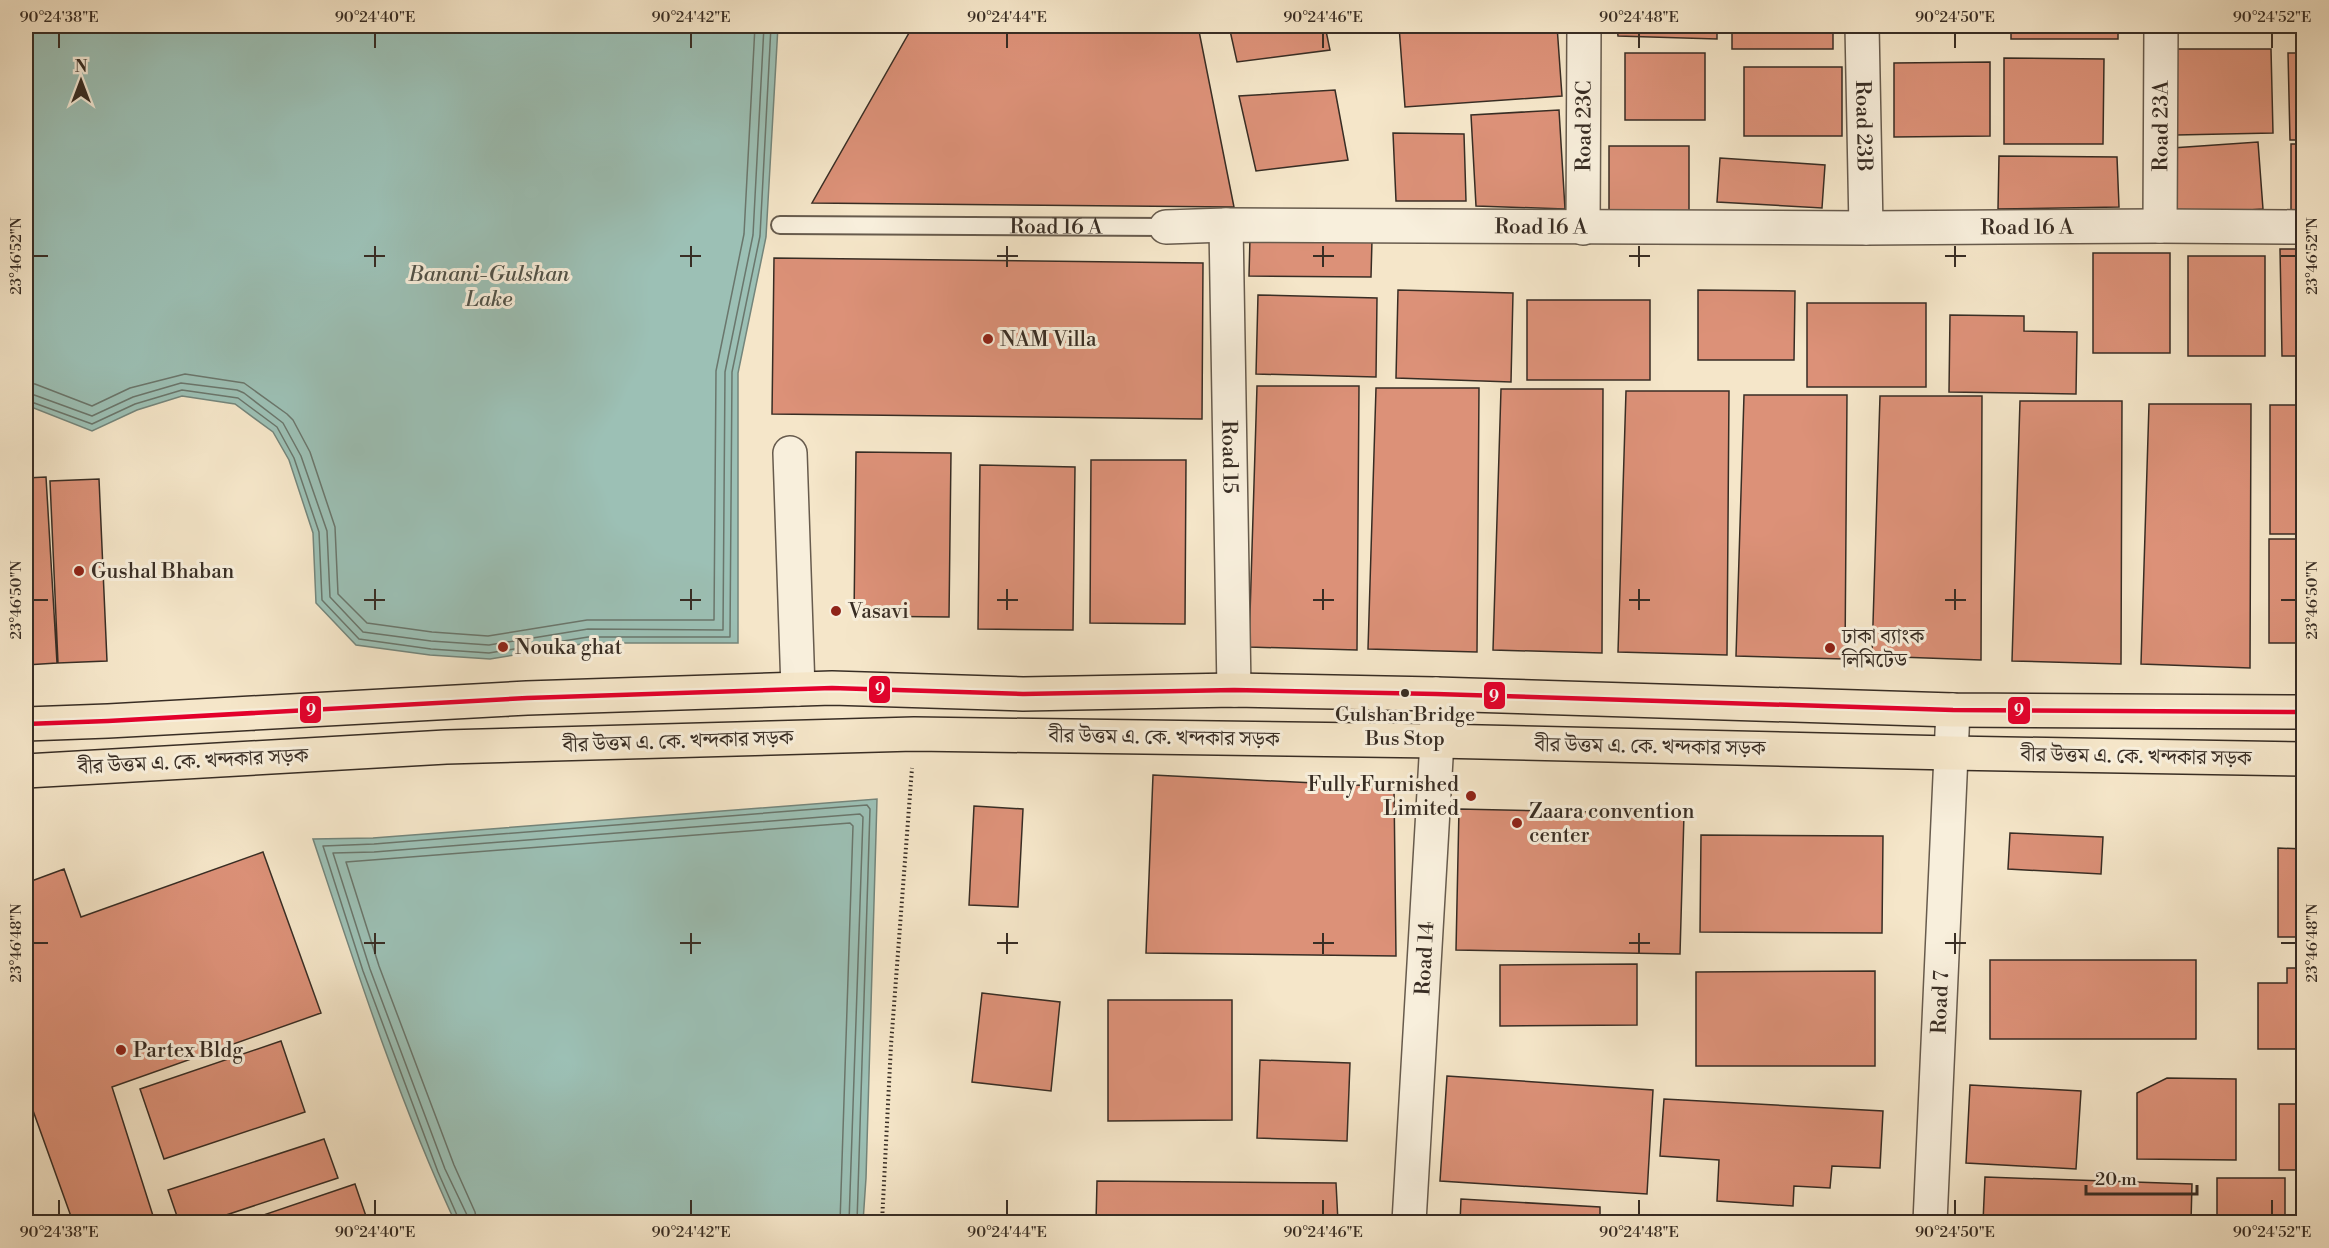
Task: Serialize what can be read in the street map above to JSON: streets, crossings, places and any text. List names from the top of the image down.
{
  "streets": {
    "main road": ["বীর উত্তম এ. কে. খন্দকার সড়ক"],
    "street": [
      "Road 23A",
      "Road 23C",
      "Road 23B",
      "Road 16 A",
      "Road 15",
      "Road 14",
      "Road 7"
    ]
  },
  "crossings": [
    ["Road 23A", "Road 16 A"],
    ["Road 23C", "Road 16 A"],
    ["Road 23B", "Road 16 A"],
    ["Road 16 A", "Road 15"],
    ["Road 15", "বীর উত্তম এ. কে. খন্দকার সড়ক"],
    ["বীর উত্তম এ. কে. খন্দকার সড়ক", "Road 14"],
    ["বীর উত্তম এ. কে. খন্দকার সড়ক", "Road 7"]
  ],
  "water": ["Banani-Gulshan Lake"],
  "places": [
    "NAM Villa",
    "Gushal Bhaban",
    "Vasavi",
    "Nouka ghat",
    "ঢাকা ব্যাংক লিমিটেড",
    "Gulshan Bridge Bus Stop",
    "Fully Furnished Limited",
    "Zaara convention center",
    "Partex Bldg"
  ],
  "lines": ["transit line 9"],
  "scale_bar": "20 m",
  "north": "top",
  "coordinates": [
    "90°24'38\"E",
    "90°24'40\"E",
    "90°24'42\"E",
    "90°24'44\"E",
    "90°24'46\"E",
    "90°24'48\"E",
    "90°24'50\"E",
    "90°24'52\"E",
    "23°46'52\"N",
    "23°46'50\"N",
    "23°46'48\"N"
  ]
}
